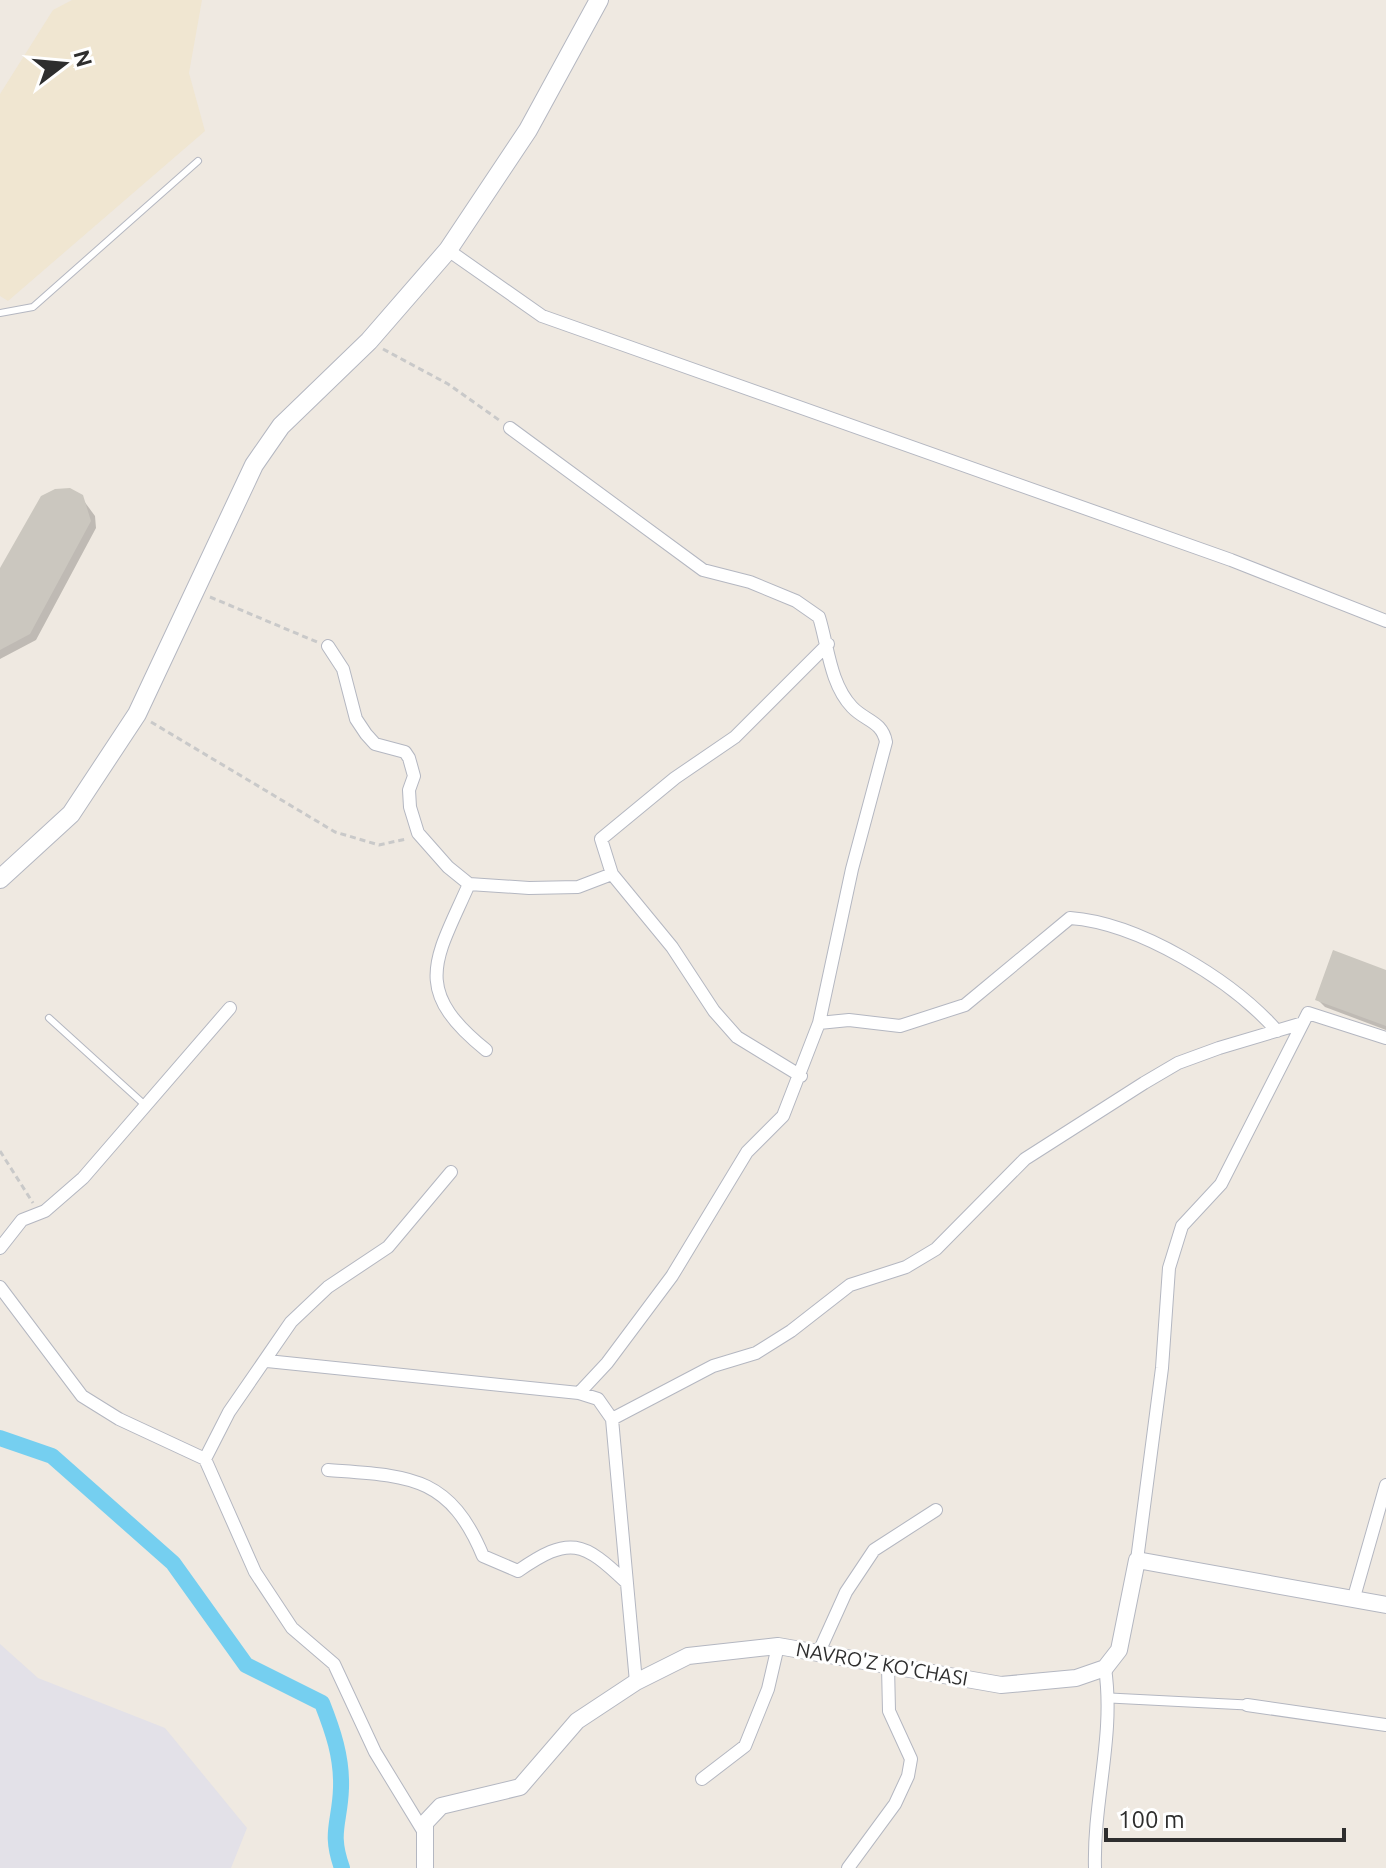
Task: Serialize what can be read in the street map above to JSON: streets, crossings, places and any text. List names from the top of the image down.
{
  "streets": {
    "street": ["NAVRO'Z KO'CHASI"]
  },
  "scale_bar": "100 m",
  "north": "right"
}
